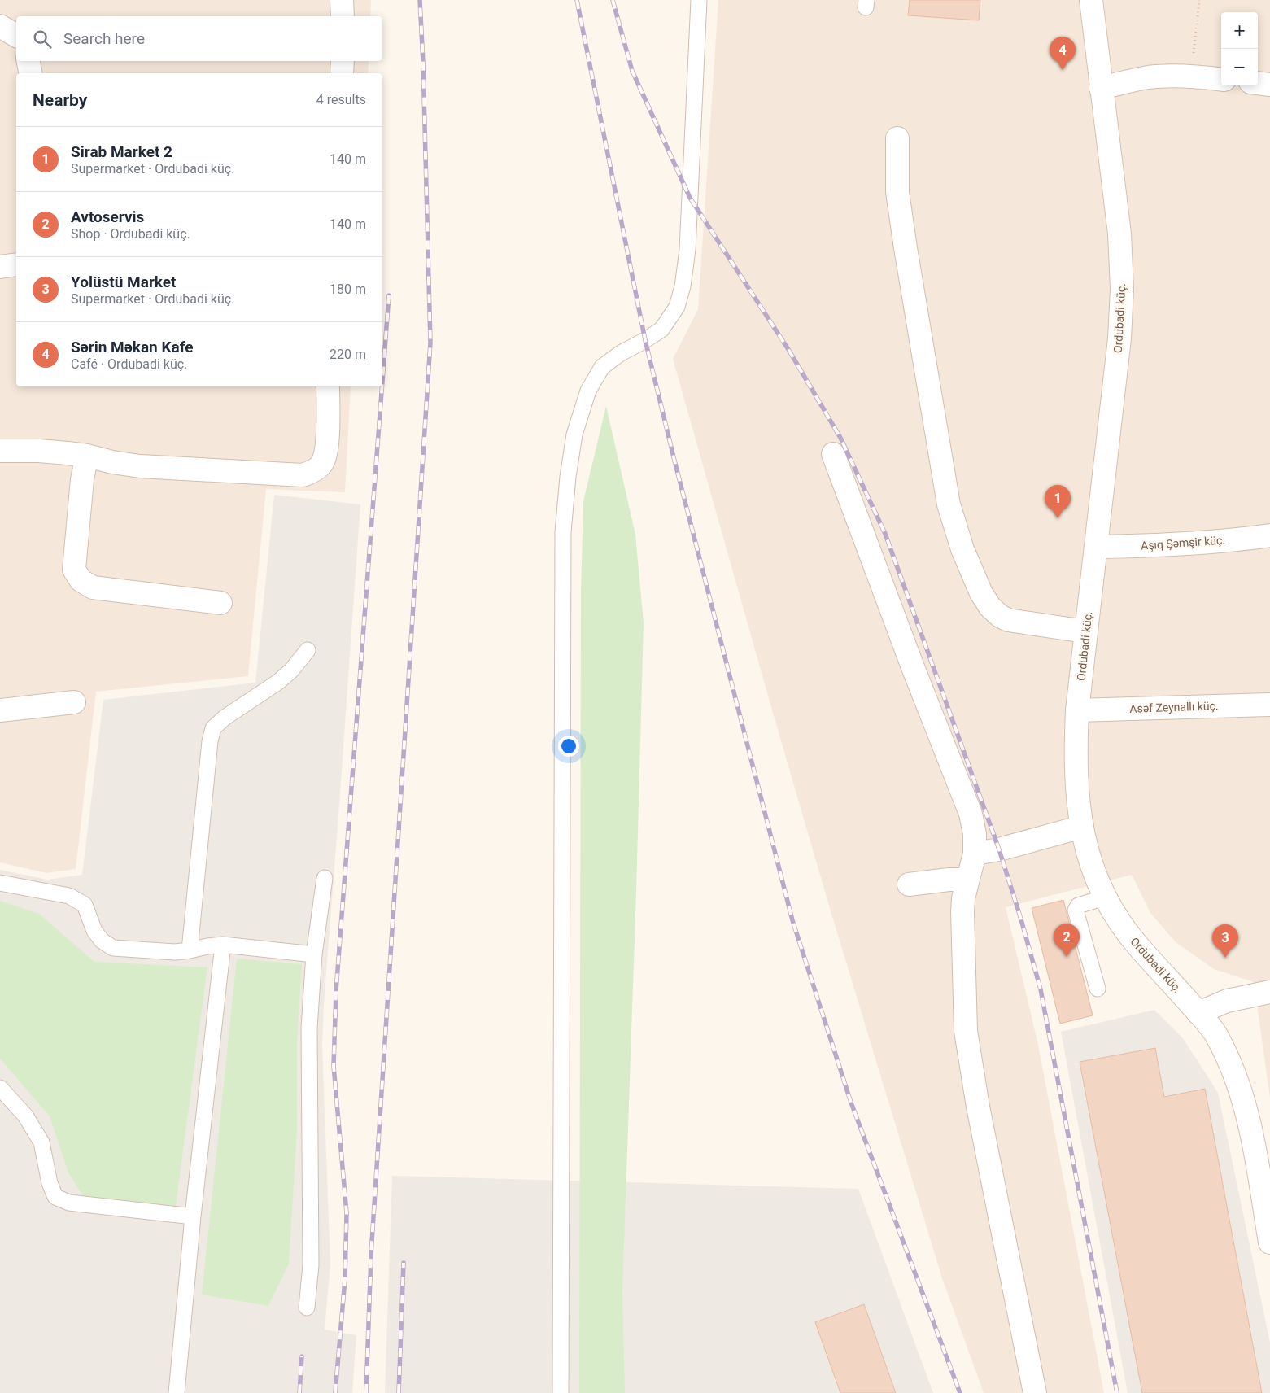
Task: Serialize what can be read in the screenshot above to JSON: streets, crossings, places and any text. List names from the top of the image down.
{
  "streets": {
    "street": ["Ordubadi küç.", "Aşıq Şəmşir küç.", "Asəf Zeynallı küç."]
  },
  "crossings": [
    ["Ordubadi küç.", "Aşıq Şəmşir küç."],
    ["Ordubadi küç.", "Asəf Zeynallı küç."]
  ],
  "page": {
    "map_buttons": ["+", "−"],
    "search": "Search here",
    "pins": [
      "4",
      "1",
      "2",
      "3"
    ],
    "heading": ["Nearby", "4 results"],
    "list": [
      {
        "mark": "1",
        "name": "Sirab Market 2",
        "note": "Supermarket · Ordubadi küç.",
        "value": "140 m"
      },
      {
        "mark": "2",
        "name": "Avtoservis",
        "note": "Shop · Ordubadi küç.",
        "value": "140 m"
      },
      {
        "mark": "3",
        "name": "Yolüstü Market",
        "note": "Supermarket · Ordubadi küç.",
        "value": "180 m"
      },
      {
        "mark": "4",
        "name": "Sərin Məkan Kafe",
        "note": "Café · Ordubadi küç.",
        "value": "220 m"
      }
    ]
  }
}
